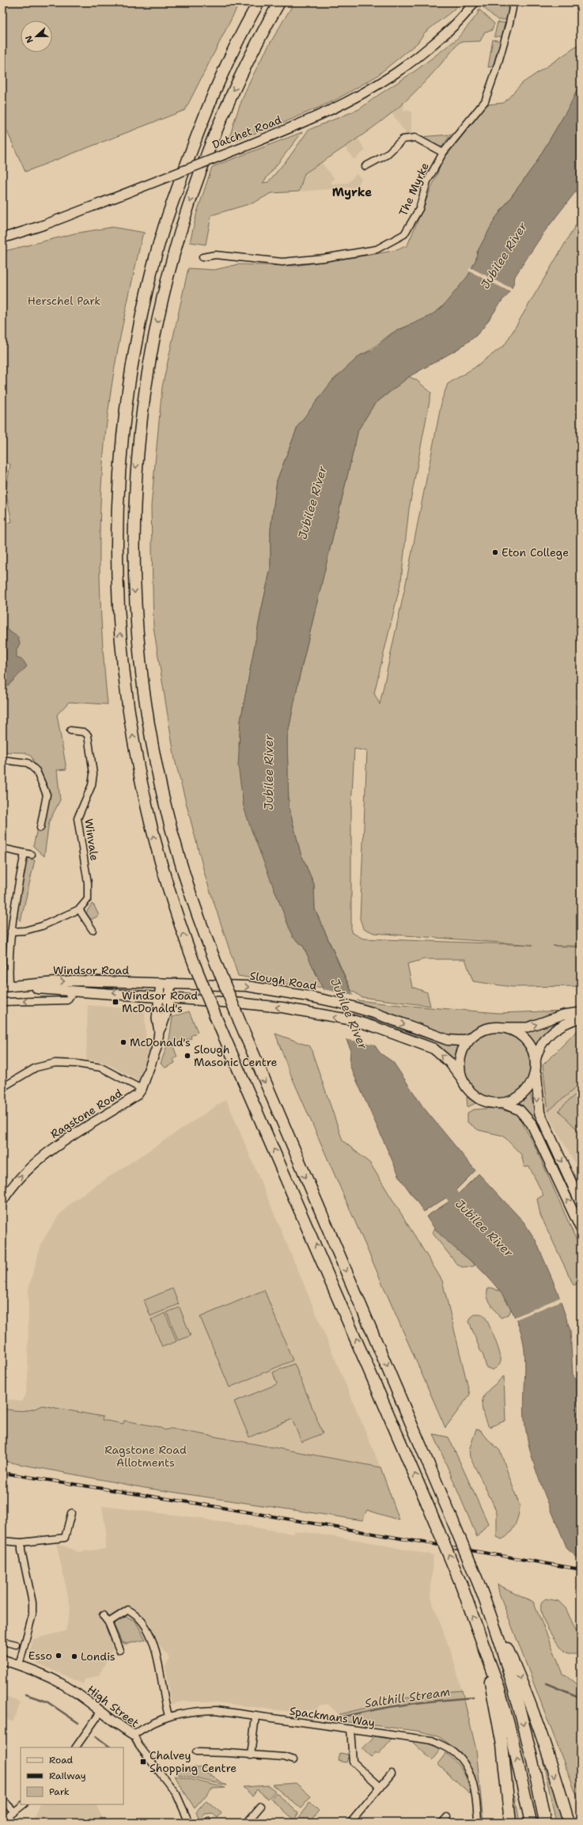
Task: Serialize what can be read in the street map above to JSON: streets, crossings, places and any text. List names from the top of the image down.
{
  "streets": {
    "main road": [
      "Datchet Road",
      "Windsor Road",
      "Slough Road",
      "Ragstone Road",
      "High Street"
    ],
    "street": ["The Myrke", "Winvale", "Spackmans Way"]
  },
  "crossings": [
    ["Windsor Road", "Slough Road"],
    ["Windsor Road", "Ragstone Road"],
    ["Slough Road", "Ragstone Road"],
    ["High Street", "Spackmans Way"]
  ],
  "one_way": ["Ragstone Road"],
  "districts": ["Myrke"],
  "water": ["Jubilee River", "Salthill Stream"],
  "parks": ["Herschel Park", "Ragstone Road Allotments"],
  "places": {
    "other": [
      "Eton College",
      "McDonald's",
      "Slough Masonic Centre",
      "Esso",
      "Londis"
    ],
    "transit": ["Windsor Road McDonald's", "Chalvey Shopping Centre"]
  },
  "legend": ["Road", "Railway", "Park"],
  "north": "left"
}
